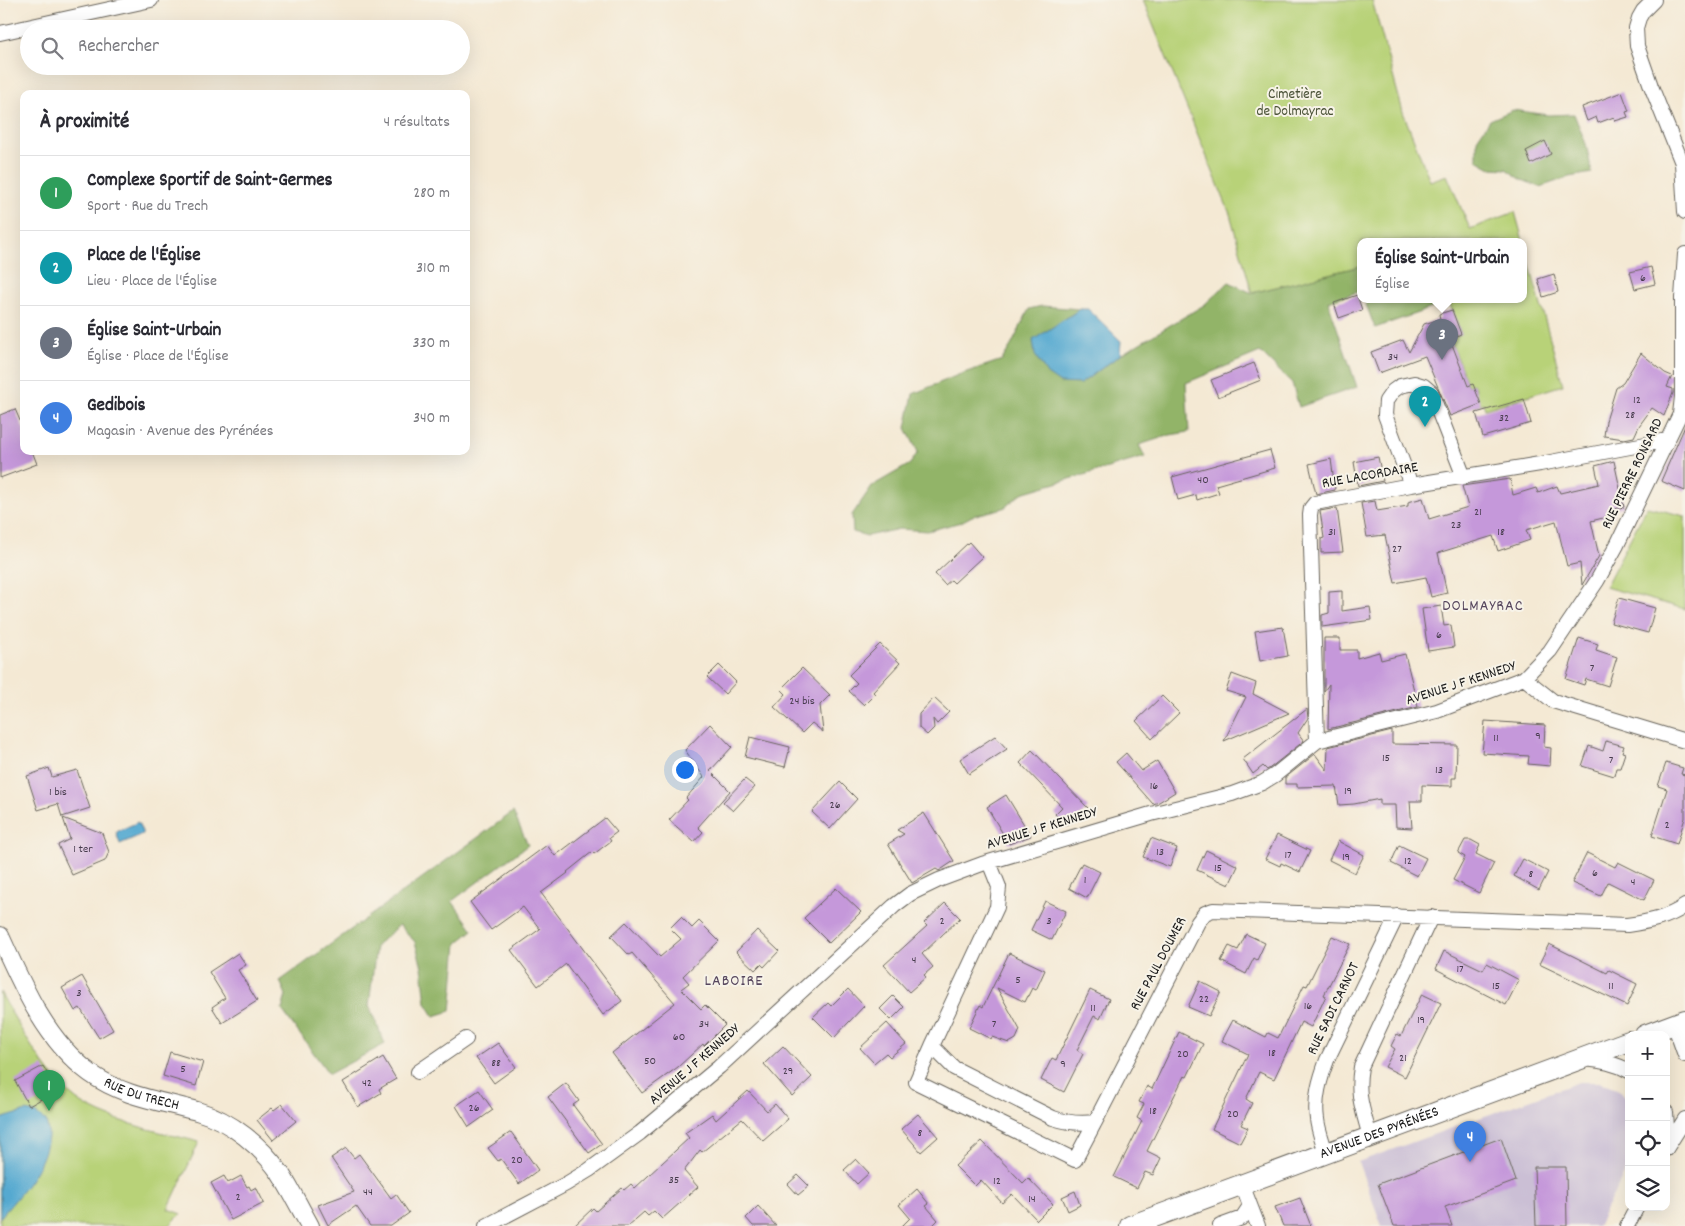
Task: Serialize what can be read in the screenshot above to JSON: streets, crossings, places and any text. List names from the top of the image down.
{
  "streets": {
    "main road": ["AVENUE DES PYRÉNÉES"],
    "street": [
      "RUE PIERRE RONSARD",
      "RUE LACORDAIRE",
      "AVENUE J F KENNEDY",
      "RUE PAUL DOUMER",
      "RUE SADI CARNOT",
      "RUE DU TRECH"
    ]
  },
  "crossings": [
    ["RUE PIERRE RONSARD", "RUE LACORDAIRE"],
    ["RUE PIERRE RONSARD", "AVENUE J F KENNEDY"],
    ["RUE LACORDAIRE", "AVENUE J F KENNEDY"],
    ["AVENUE J F KENNEDY", "RUE PAUL DOUMER"],
    ["RUE PAUL DOUMER", "RUE SADI CARNOT"],
    ["RUE SADI CARNOT", "AVENUE DES PYRÉNÉES"]
  ],
  "districts": ["DOLMAYRAC", "LABOIRE"],
  "parks": ["Cimetière de Dolmayrac"],
  "house_numbers": [
    "6",
    "34",
    "12",
    "28",
    "32",
    "40",
    "21",
    "23",
    "31",
    "18",
    "27",
    "6",
    "7",
    "24 bis",
    "9",
    "11",
    "15",
    "7",
    "13",
    "16",
    "19",
    "1 bis",
    "26",
    "2",
    "1 ter",
    "13",
    "17",
    "19",
    "12",
    "15",
    "6",
    "8",
    "1",
    "4",
    "2",
    "3",
    "4",
    "17",
    "5",
    "15",
    "11",
    "3",
    "22",
    "16",
    "11",
    "19",
    "34",
    "7",
    "60",
    "18",
    "20",
    "21",
    "50",
    "88",
    "9",
    "5",
    "29",
    "42",
    "26",
    "18",
    "20",
    "8",
    "20",
    "35",
    "12",
    "44",
    "2",
    "14"
  ],
  "page": {
    "search": "Rechercher",
    "heading": ["À proximité", "4 résultats"],
    "list": [
      {
        "mark": "1",
        "name": "Complexe Sportif de Saint-Germes",
        "note": "Sport · Rue du Trech",
        "value": "280 m"
      },
      {
        "mark": "2",
        "name": "Place de l'Église",
        "note": "Lieu · Place de l'Église",
        "value": "310 m"
      },
      {
        "mark": "3",
        "name": "Église Saint-Urbain",
        "note": "Église · Place de l'Église",
        "value": "330 m"
      },
      {
        "mark": "4",
        "name": "Gedibois",
        "note": "Magasin · Avenue des Pyrénées",
        "value": "340 m"
      }
    ],
    "popup": ["Église Saint-Urbain", "Église"],
    "pins": [
      "3",
      "2",
      "1",
      "4"
    ],
    "map_buttons": ["+", "−"]
  }
}
